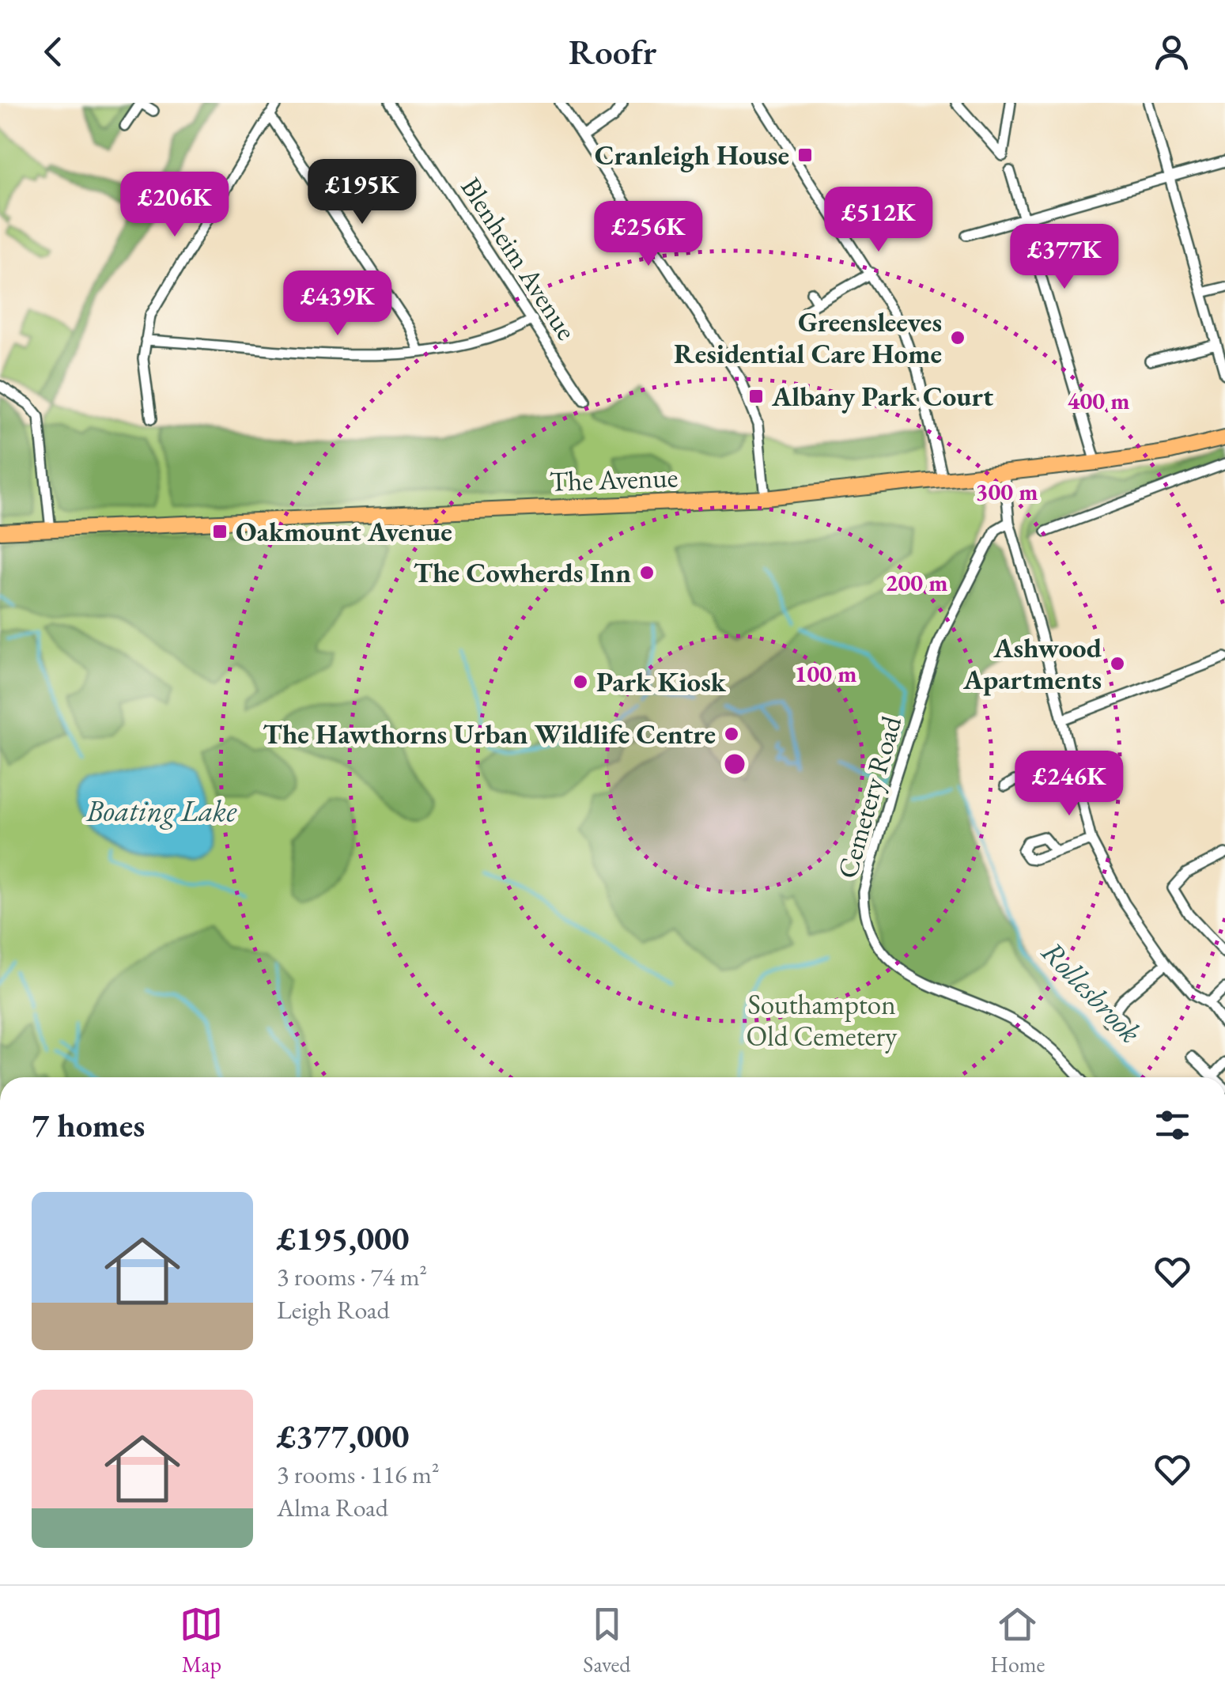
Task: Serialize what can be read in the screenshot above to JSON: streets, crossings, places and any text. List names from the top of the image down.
{
  "streets": {
    "main road": ["The Avenue"],
    "street": ["Blenheim Avenue", "Cemetery Road"]
  },
  "water": ["Boating Lake", "Rollesbrook"],
  "parks": ["Southampton Old Cemetery"],
  "places": {
    "transit": ["Cranleigh House", "Albany Park Court", "Oakmount Avenue"],
    "other": [
      "Greensleeves Residential Care Home",
      "The Cowherds Inn",
      "Ashwood Apartments",
      "Park Kiosk",
      "The Hawthorns Urban Wildlife Centre"
    ]
  },
  "page": {
    "header": "Roofr",
    "price": [
      "£195K",
      "£206K",
      "£512K",
      "£256K",
      "£377K",
      "£439K",
      "£246K"
    ],
    "heading": "7 homes",
    "list": [
      {
        "name": "£195,000",
        "note": "3 rooms · 74 m² · Leigh Road"
      },
      {
        "name": "£377,000",
        "note": "3 rooms · 116 m² · Alma Road"
      }
    ],
    "tabs": ["Map", "Saved", "Home"]
  },
  "rings": [
    "400 m",
    "300 m",
    "200 m",
    "100 m"
  ]
}
